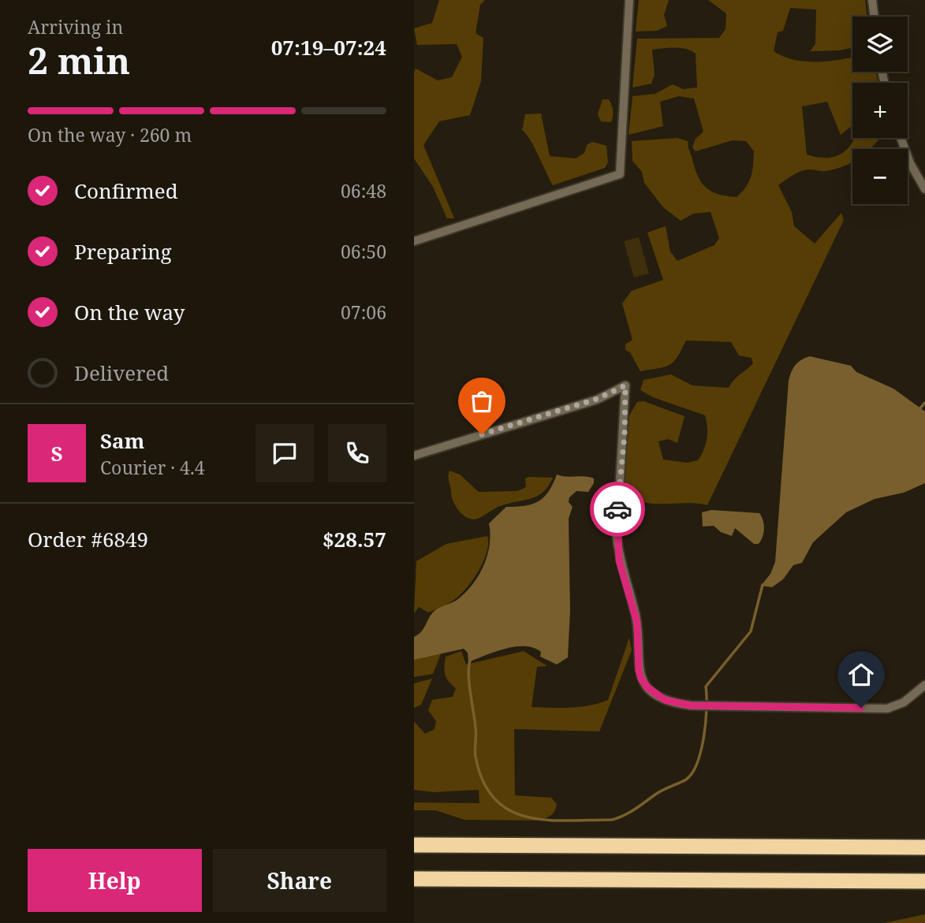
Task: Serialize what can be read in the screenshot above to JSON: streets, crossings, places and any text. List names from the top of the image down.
{
  "page": {
    "heading": ["2 min", "Arriving in", "07:19–07:24"],
    "panel": [
      "Sam",
      "Courier · 4.4",
      "Order #6849",
      "$28.57"
    ],
    "map_buttons": ["+", "−"],
    "bar": "On the way · 260 m",
    "list": [
      ["Confirmed", "06:48"],
      ["Preparing", "06:50"],
      ["On the way", "07:06"],
      "Delivered"
    ],
    "round": "S",
    "buttons": ["Help", "Share"]
  }
}
